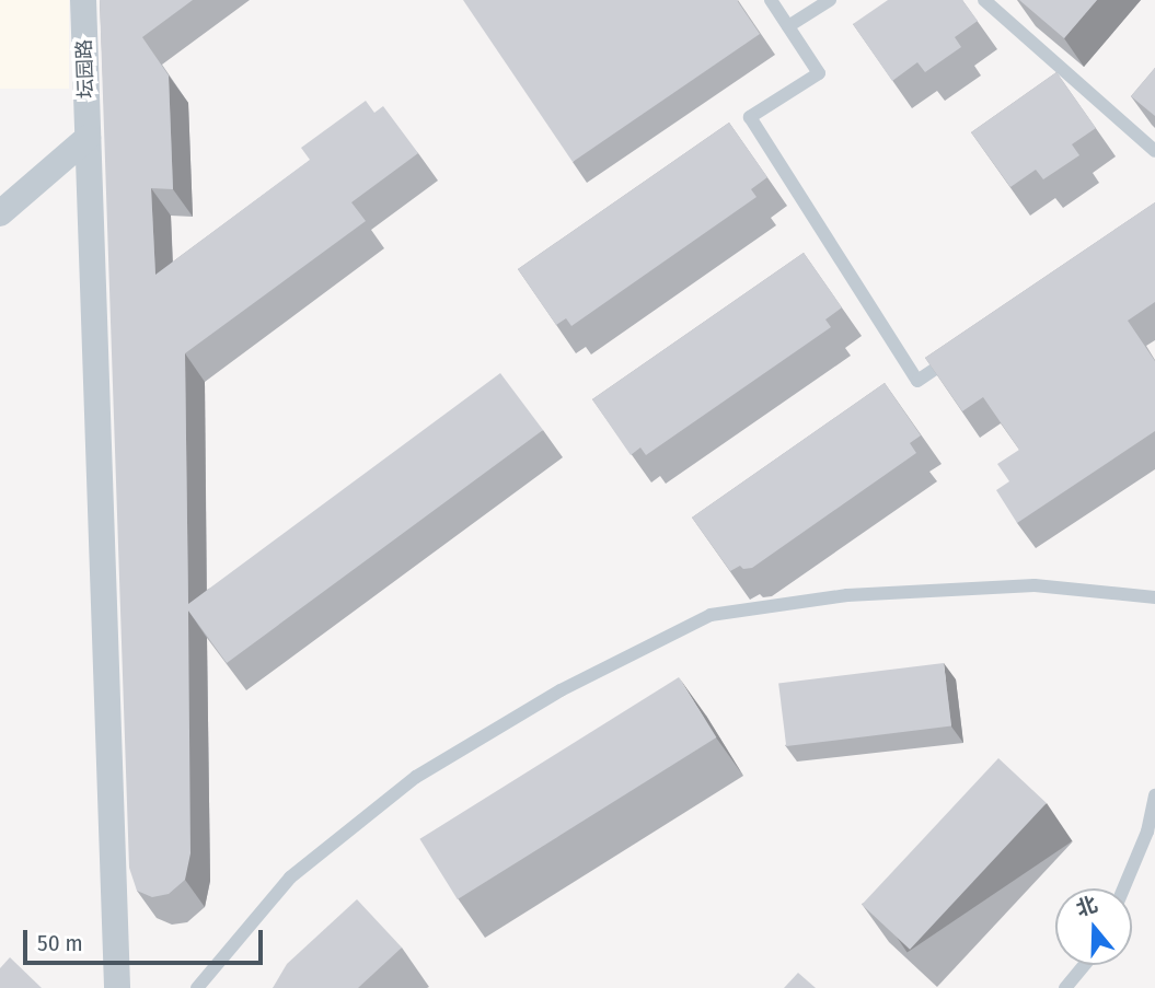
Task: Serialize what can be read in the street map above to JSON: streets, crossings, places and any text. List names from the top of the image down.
{
  "streets": {
    "street": ["坛园路"]
  },
  "scale_bar": "50 m",
  "north": "top"
}
